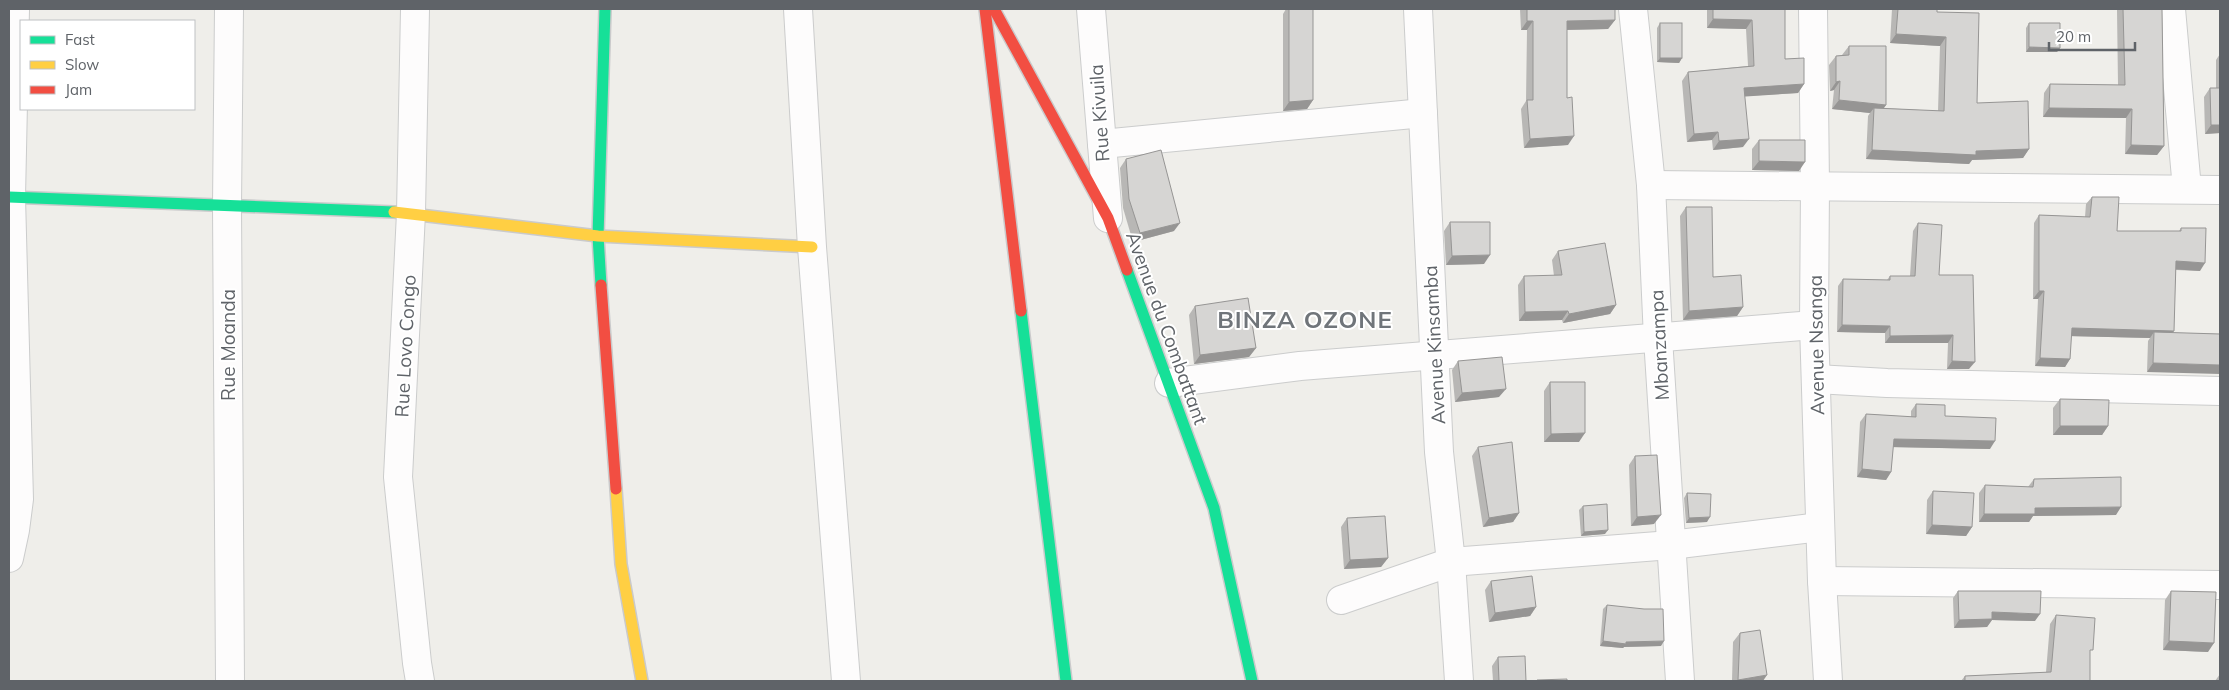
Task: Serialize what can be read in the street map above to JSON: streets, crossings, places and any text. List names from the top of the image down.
{
  "streets": {
    "street": [
      "Rue Kivuila",
      "Avenue du Combattant",
      "Rue Moanda",
      "Avenue Kinsamba",
      "Mbanzampa",
      "Avenue Nsanga",
      "Rue Lovo Congo"
    ]
  },
  "crossings": [
    ["Rue Kivuila", "Avenue du Combattant"]
  ],
  "districts": ["BINZA OZONE"],
  "legend": ["Fast", "Slow", "Jam"],
  "scale_bar": "20 m"
}
